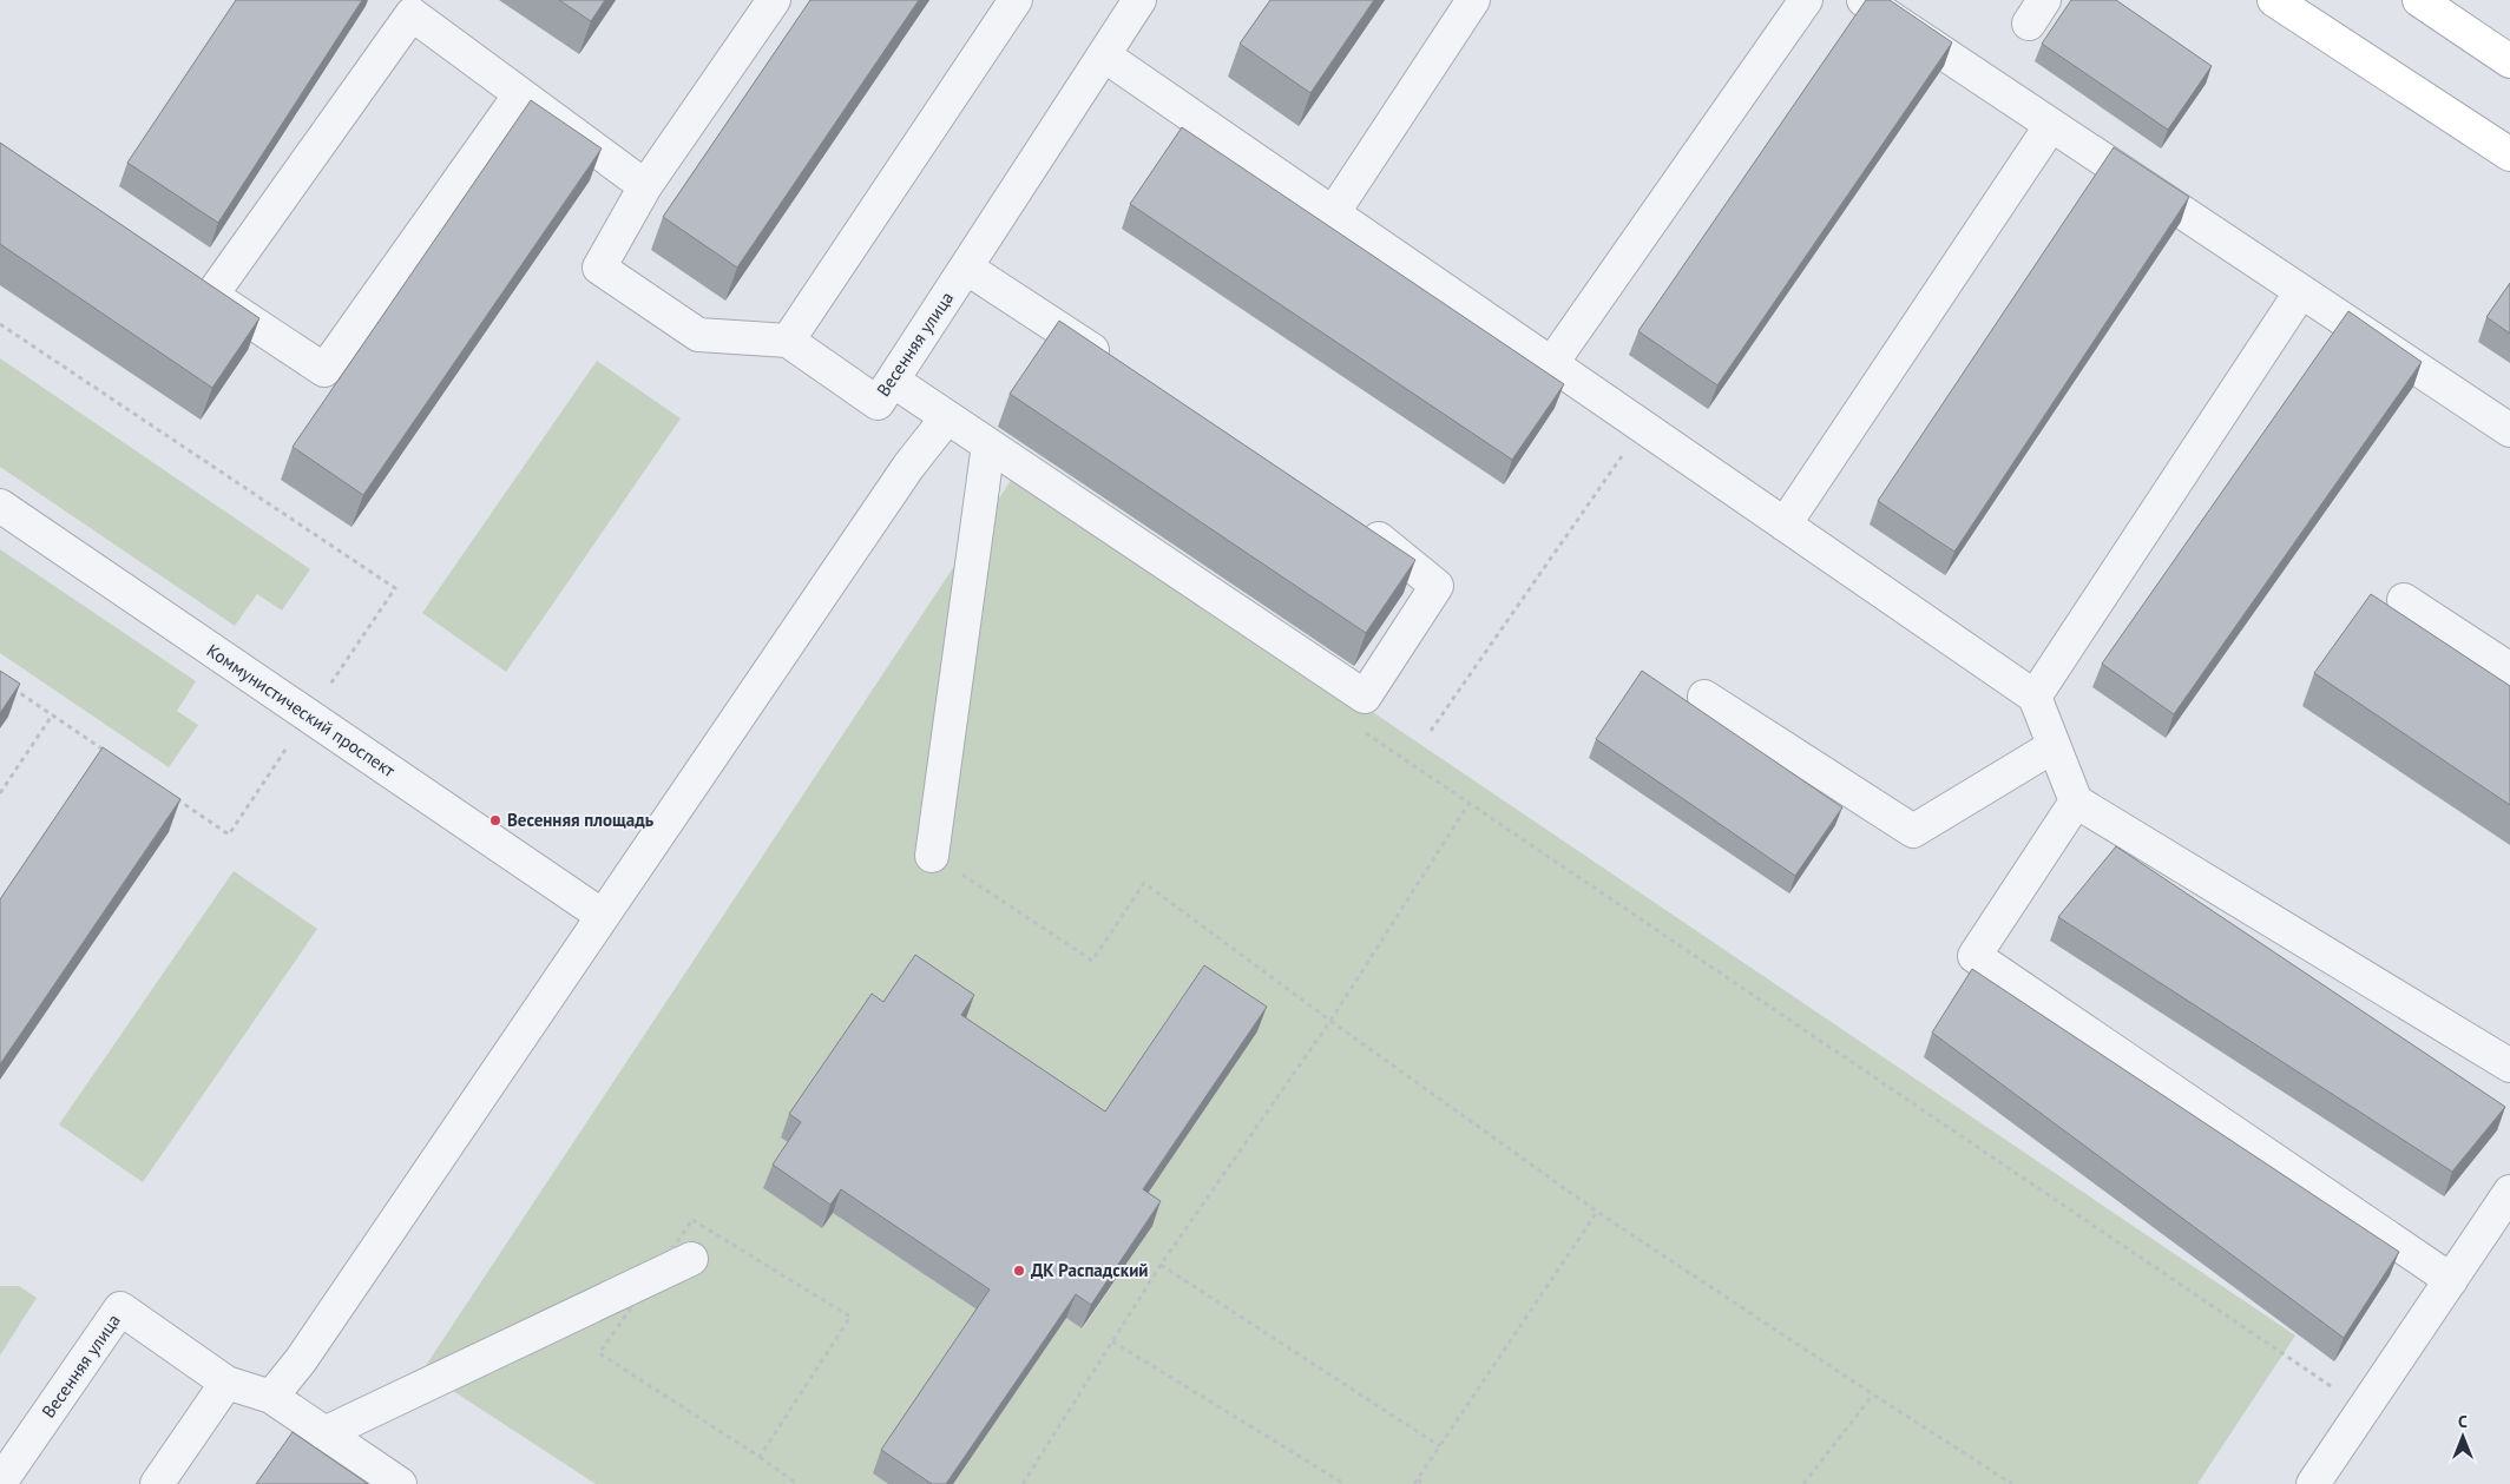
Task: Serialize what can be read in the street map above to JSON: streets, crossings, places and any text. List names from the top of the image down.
{
  "streets": {
    "street": ["Весенняя улица", "Коммунистический проспект"]
  },
  "places": ["Весенняя площадь", "ДК Распадский"],
  "north": "top"
}
